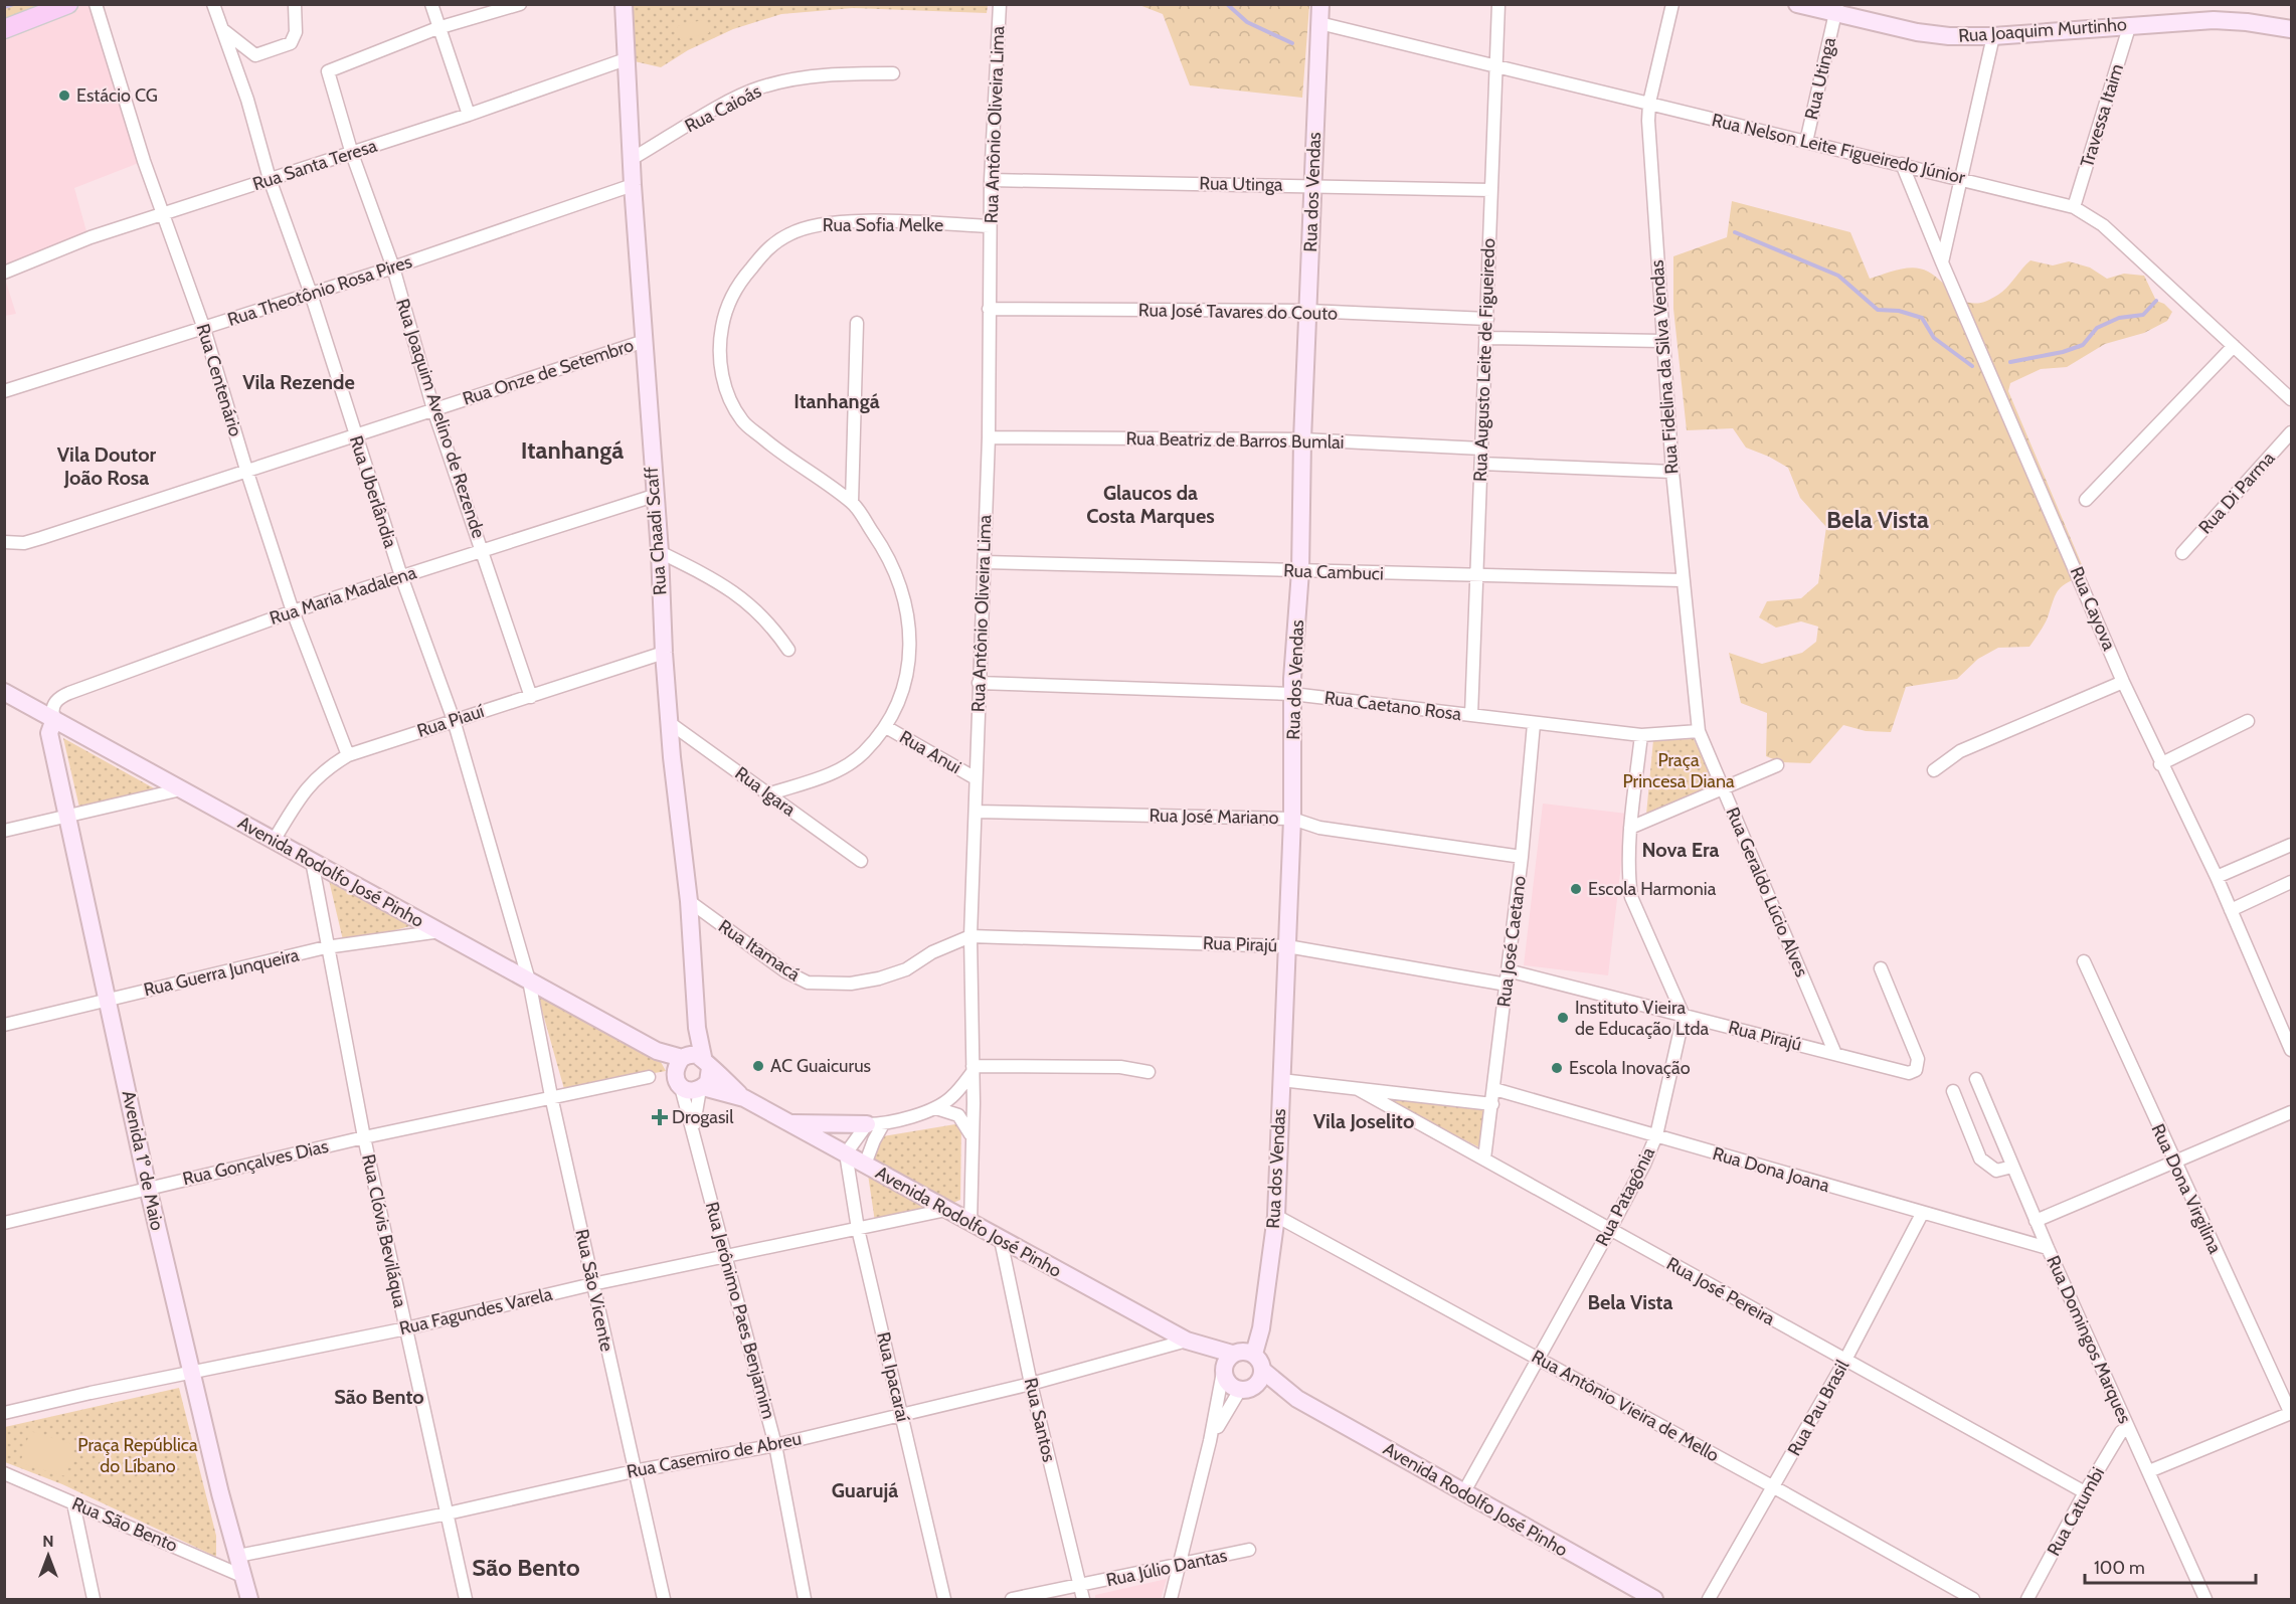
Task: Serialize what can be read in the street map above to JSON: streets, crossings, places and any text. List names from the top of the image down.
{
  "streets": {
    "street": [
      "Rua Joaquim Murtinho",
      "Rua Utinga",
      "Rua Caioás",
      "Travessa Itaim",
      "Rua Antônio Oliveira Lima",
      "Rua Nelson Leite Figueiredo Júnior",
      "Rua Santa Teresa",
      "Rua dos Vendas",
      "Rua Sofia Melke",
      "Rua Theotônio Rosa Pires",
      "Rua José Tavares do Couto",
      "Rua Augusto Leite de Figueiredo",
      "Rua Fidelina da Silva Vendas",
      "Rua Onze de Setembro",
      "Rua Centenário",
      "Rua Joaquim Avelino de Rezende",
      "Rua Beatriz de Barros Bumlai",
      "Rua Uberlândia",
      "Rua Di Parma",
      "Rua Chaadi Scaff",
      "Rua Cambuci",
      "Rua Maria Madalena",
      "Rua Cayova",
      "Rua Caetano Rosa",
      "Rua Piauí",
      "Rua Anui",
      "Rua Igara",
      "Rua José Mariano",
      "Avenida Rodolfo José Pinho",
      "Rua Geraldo Lúcio Alves",
      "Rua José Caetano",
      "Rua Pirajú",
      "Rua Itamacá",
      "Rua Guerra Junqueira",
      "Avenida 1º de Maio",
      "Rua Gonçalves Dias",
      "Rua Dona Joana",
      "Rua Dona Virgilina",
      "Rua Patagônia",
      "Rua Clóvis Beviláqua",
      "Rua São Vicente",
      "Rua José Pereira",
      "Rua Jerônimo Paes Benjamim",
      "Rua Fagundes Varela",
      "Rua Domingos Marques",
      "Rua Ipacaraí",
      "Rua Antônio Vieira de Mello",
      "Rua Pau Brasil",
      "Rua Santos",
      "Rua Casemiro de Abreu",
      "Rua Catumbi",
      "Rua São Bento",
      "Rua Júlio Dantas"
    ]
  },
  "crossings": [
    ["Rua Joaquim Murtinho", "Rua Utinga"],
    ["Rua Joaquim Murtinho", "Travessa Itaim"],
    ["Rua Utinga", "Rua Antônio Oliveira Lima"],
    ["Rua Utinga", "Rua Nelson Leite Figueiredo Júnior"],
    ["Rua Utinga", "Rua dos Vendas"],
    ["Rua Utinga", "Rua Augusto Leite de Figueiredo"],
    ["Rua Caioás", "Rua Chaadi Scaff"],
    ["Travessa Itaim", "Rua Nelson Leite Figueiredo Júnior"],
    ["Rua Antônio Oliveira Lima", "Rua Sofia Melke"],
    ["Rua Antônio Oliveira Lima", "Rua José Tavares do Couto"],
    ["Rua Antônio Oliveira Lima", "Rua Beatriz de Barros Bumlai"],
    ["Rua Antônio Oliveira Lima", "Rua Cambuci"],
    ["Rua Antônio Oliveira Lima", "Rua Caetano Rosa"],
    ["Rua Antônio Oliveira Lima", "Rua Anui"],
    ["Rua Antônio Oliveira Lima", "Rua José Mariano"],
    ["Rua Antônio Oliveira Lima", "Avenida Rodolfo José Pinho"],
    ["Rua Antônio Oliveira Lima", "Rua Pirajú"],
    ["Rua Antônio Oliveira Lima", "Rua Itamacá"],
    ["Rua Nelson Leite Figueiredo Júnior", "Rua dos Vendas"],
    ["Rua Nelson Leite Figueiredo Júnior", "Rua Augusto Leite de Figueiredo"],
    ["Rua Nelson Leite Figueiredo Júnior", "Rua Fidelina da Silva Vendas"],
    ["Rua Nelson Leite Figueiredo Júnior", "Rua Cayova"],
    ["Rua Santa Teresa", "Rua Centenário"],
    ["Rua Santa Teresa", "Rua Joaquim Avelino de Rezende"],
    ["Rua Santa Teresa", "Rua Uberlândia"],
    ["Rua Santa Teresa", "Rua Chaadi Scaff"],
    ["Rua dos Vendas", "Rua José Tavares do Couto"],
    ["Rua dos Vendas", "Rua Beatriz de Barros Bumlai"],
    ["Rua dos Vendas", "Rua Cambuci"],
    ["Rua dos Vendas", "Rua Caetano Rosa"],
    ["Rua dos Vendas", "Rua José Mariano"],
    ["Rua dos Vendas", "Rua Pirajú"],
    ["Rua dos Vendas", "Rua Antônio Vieira de Mello"],
    ["Rua Sofia Melke", "Rua Anui"],
    ["Rua Sofia Melke", "Rua Igara"],
    ["Rua Theotônio Rosa Pires", "Rua Centenário"],
    ["Rua Theotônio Rosa Pires", "Rua Joaquim Avelino de Rezende"],
    ["Rua Theotônio Rosa Pires", "Rua Uberlândia"],
    ["Rua Theotônio Rosa Pires", "Rua Chaadi Scaff"],
    ["Rua José Tavares do Couto", "Rua Augusto Leite de Figueiredo"],
    ["Rua Augusto Leite de Figueiredo", "Rua Beatriz de Barros Bumlai"],
    ["Rua Augusto Leite de Figueiredo", "Rua Cambuci"],
    ["Rua Augusto Leite de Figueiredo", "Rua Caetano Rosa"],
    ["Rua Fidelina da Silva Vendas", "Rua Cambuci"],
    ["Rua Fidelina da Silva Vendas", "Rua Caetano Rosa"],
    ["Rua Fidelina da Silva Vendas", "Rua Geraldo Lúcio Alves"],
    ["Rua Onze de Setembro", "Rua Centenário"],
    ["Rua Onze de Setembro", "Rua Joaquim Avelino de Rezende"],
    ["Rua Onze de Setembro", "Rua Uberlândia"],
    ["Rua Onze de Setembro", "Rua Chaadi Scaff"],
    ["Rua Centenário", "Rua Maria Madalena"],
    ["Rua Centenário", "Rua Piauí"],
    ["Rua Joaquim Avelino de Rezende", "Rua Maria Madalena"],
    ["Rua Joaquim Avelino de Rezende", "Rua Piauí"],
    ["Rua Uberlândia", "Rua Maria Madalena"],
    ["Rua Uberlândia", "Rua Piauí"],
    ["Rua Uberlândia", "Avenida Rodolfo José Pinho"],
    ["Rua Uberlândia", "Rua São Vicente"],
    ["Rua Chaadi Scaff", "Rua Maria Madalena"],
    ["Rua Chaadi Scaff", "Rua Piauí"],
    ["Rua Chaadi Scaff", "Rua Igara"],
    ["Rua Chaadi Scaff", "Avenida Rodolfo José Pinho"],
    ["Rua Chaadi Scaff", "Rua Itamacá"],
    ["Rua Chaadi Scaff", "Rua Jerônimo Paes Benjamim"],
    ["Rua Maria Madalena", "Avenida Rodolfo José Pinho"],
    ["Rua Maria Madalena", "Avenida 1º de Maio"],
    ["Rua Caetano Rosa", "Rua Geraldo Lúcio Alves"],
    ["Rua Caetano Rosa", "Rua José Caetano"],
    ["Rua Piauí", "Avenida Rodolfo José Pinho"],
    ["Rua José Mariano", "Rua José Caetano"],
    ["Avenida Rodolfo José Pinho", "Rua Guerra Junqueira"],
    ["Avenida Rodolfo José Pinho", "Avenida 1º de Maio"],
    ["Avenida Rodolfo José Pinho", "Rua Patagônia"],
    ["Avenida Rodolfo José Pinho", "Rua Clóvis Beviláqua"],
    ["Avenida Rodolfo José Pinho", "Rua São Vicente"],
    ["Avenida Rodolfo José Pinho", "Rua Jerônimo Paes Benjamim"],
    ["Avenida Rodolfo José Pinho", "Rua Fagundes Varela"],
    ["Avenida Rodolfo José Pinho", "Rua Ipacaraí"],
    ["Avenida Rodolfo José Pinho", "Rua Santos"],
    ["Avenida Rodolfo José Pinho", "Rua Casemiro de Abreu"],
    ["Rua Geraldo Lúcio Alves", "Rua Pirajú"],
    ["Rua José Caetano", "Rua Pirajú"],
    ["Rua José Caetano", "Rua Dona Joana"],
    ["Rua José Caetano", "Rua José Pereira"],
    ["Rua Pirajú", "Rua Itamacá"],
    ["Rua Pirajú", "Rua Patagônia"],
    ["Rua Guerra Junqueira", "Avenida 1º de Maio"],
    ["Rua Guerra Junqueira", "Rua Clóvis Beviláqua"],
    ["Avenida 1º de Maio", "Rua Gonçalves Dias"],
    ["Avenida 1º de Maio", "Rua Fagundes Varela"],
    ["Avenida 1º de Maio", "Rua Casemiro de Abreu"],
    ["Avenida 1º de Maio", "Rua São Bento"],
    ["Rua Gonçalves Dias", "Rua Clóvis Beviláqua"],
    ["Rua Gonçalves Dias", "Rua São Vicente"],
    ["Rua Dona Joana", "Rua Patagônia"],
    ["Rua Dona Joana", "Rua Domingos Marques"],
    ["Rua Dona Joana", "Rua Pau Brasil"],
    ["Rua Patagônia", "Rua José Pereira"],
    ["Rua Patagônia", "Rua Antônio Vieira de Mello"],
    ["Rua Clóvis Beviláqua", "Rua Fagundes Varela"],
    ["Rua Clóvis Beviláqua", "Rua Casemiro de Abreu"],
    ["Rua São Vicente", "Rua Fagundes Varela"],
    ["Rua São Vicente", "Rua Casemiro de Abreu"],
    ["Rua José Pereira", "Rua Pau Brasil"],
    ["Rua José Pereira", "Rua Catumbi"],
    ["Rua Jerônimo Paes Benjamim", "Rua Fagundes Varela"],
    ["Rua Jerônimo Paes Benjamim", "Rua Casemiro de Abreu"],
    ["Rua Fagundes Varela", "Rua Ipacaraí"],
    ["Rua Domingos Marques", "Rua Catumbi"],
    ["Rua Ipacaraí", "Rua Casemiro de Abreu"],
    ["Rua Antônio Vieira de Mello", "Rua Pau Brasil"],
    ["Rua Santos", "Rua Casemiro de Abreu"],
    ["Rua Santos", "Rua Júlio Dantas"]
  ],
  "districts": [
    "Vila Rezende",
    "Itanhangá",
    "Itanhangá",
    "Vila Doutor João Rosa",
    "Glaucos da Costa Marques",
    "Bela Vista",
    "Nova Era",
    "Vila Joselito",
    "Bela Vista",
    "São Bento",
    "Guarujá",
    "São Bento"
  ],
  "parks": ["Praça Princesa Diana", "Praça República do Líbano"],
  "places": {
    "other": [
      "Estácio CG",
      "Escola Harmonia",
      "Instituto Vieira de Educação Ltda",
      "AC Guaicurus",
      "Escola Inovação"
    ],
    "health": ["Drogasil"]
  },
  "scale_bar": "100 m",
  "north": "top"
}
